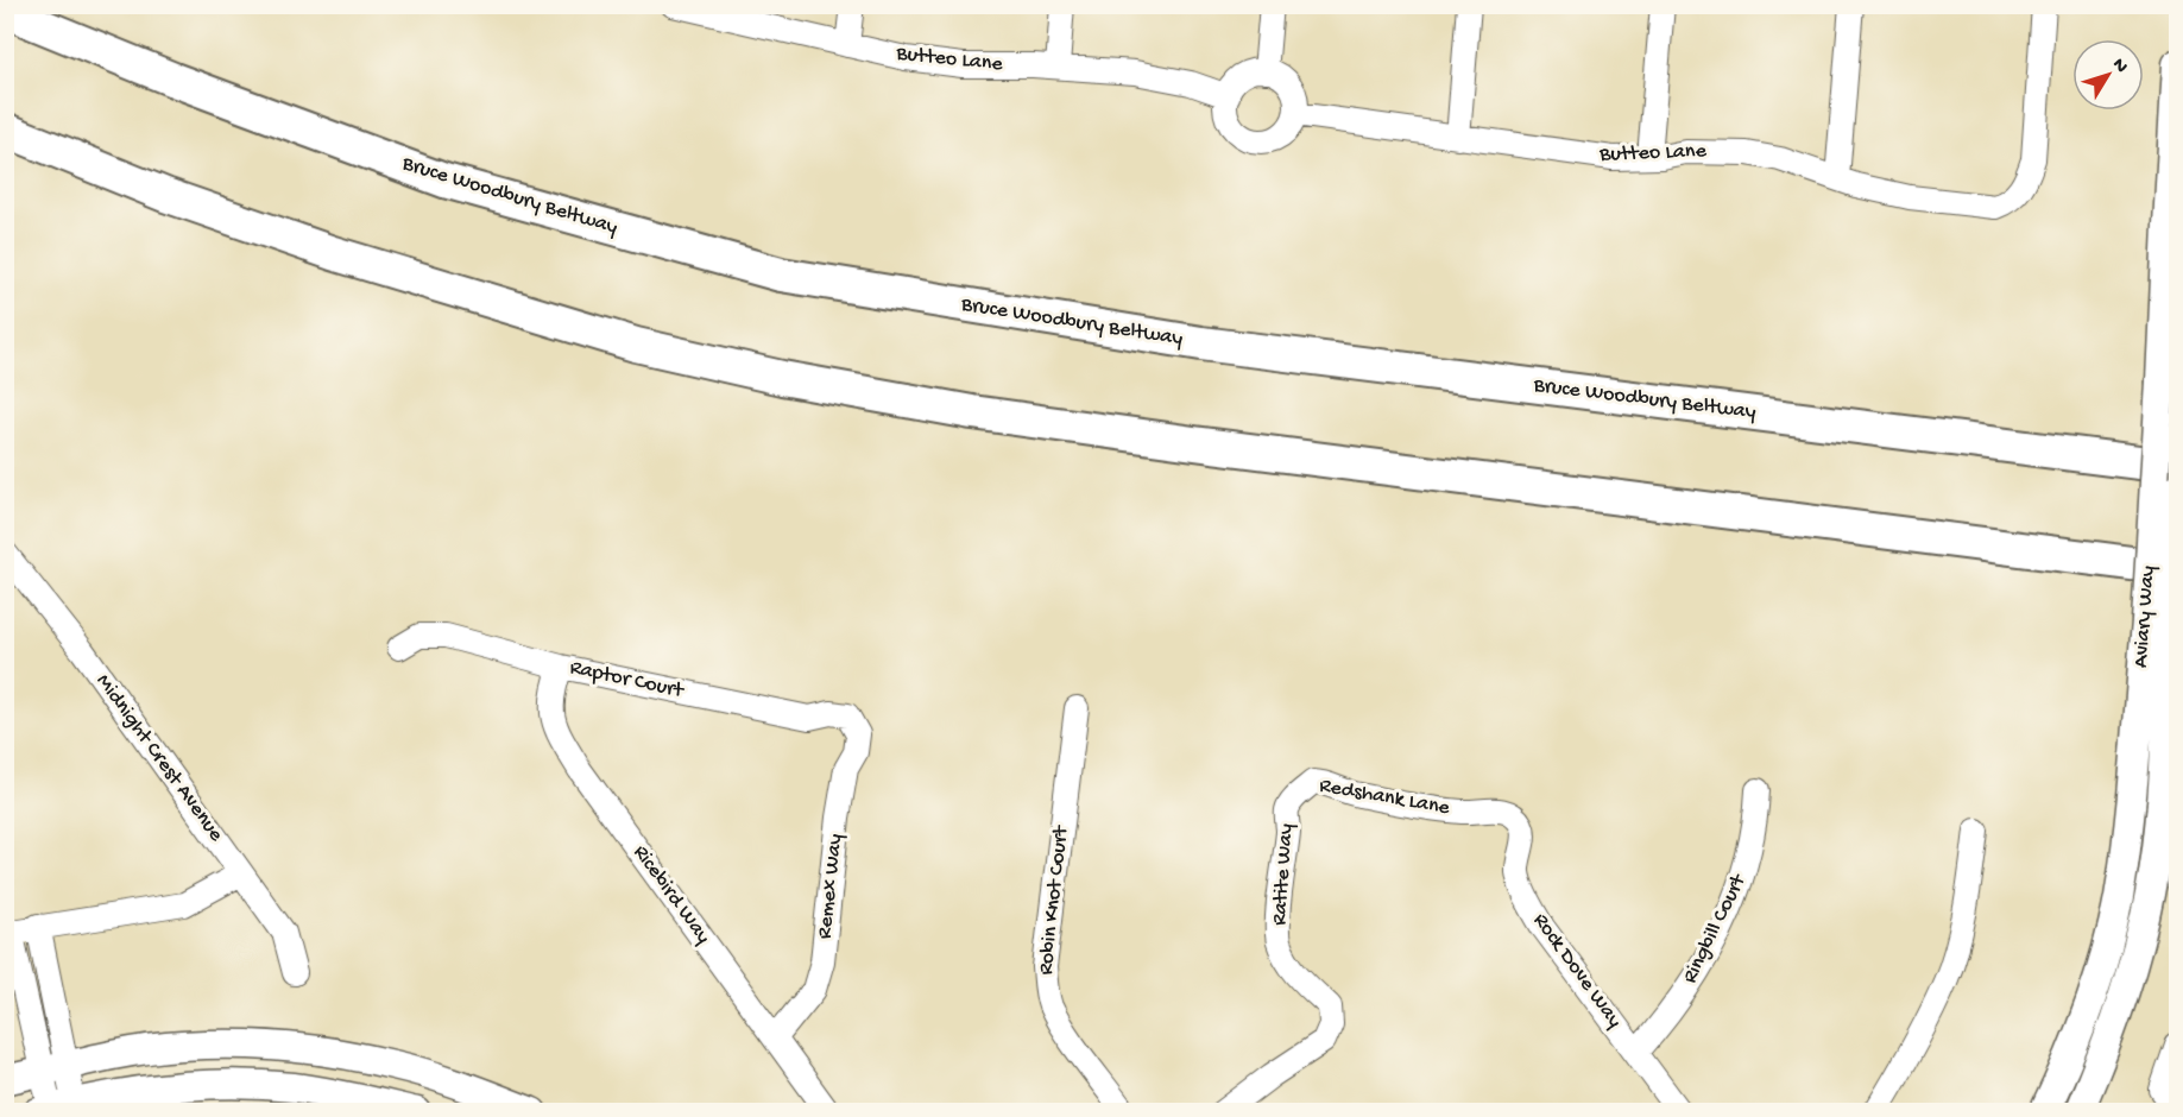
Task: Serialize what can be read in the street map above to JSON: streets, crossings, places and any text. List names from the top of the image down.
{
  "streets": {
    "highway": ["Bruce Woodbury Beltway"],
    "main road": ["Aviary Way"],
    "street": [
      "Butteo Lane",
      "Raptor Court",
      "Midnight Crest Avenue",
      "Redshank Lane",
      "Ratite Way",
      "Remex Way",
      "Ricebird Way",
      "Robin Knot Court",
      "Ringbill Court",
      "Rock Dove Way"
    ]
  },
  "crossings": [
    ["Raptor Court", "Remex Way"],
    ["Raptor Court", "Ricebird Way"],
    ["Redshank Lane", "Ratite Way"],
    ["Redshank Lane", "Rock Dove Way"],
    ["Remex Way", "Ricebird Way"],
    ["Ringbill Court", "Rock Dove Way"]
  ],
  "north": "top right"
}
